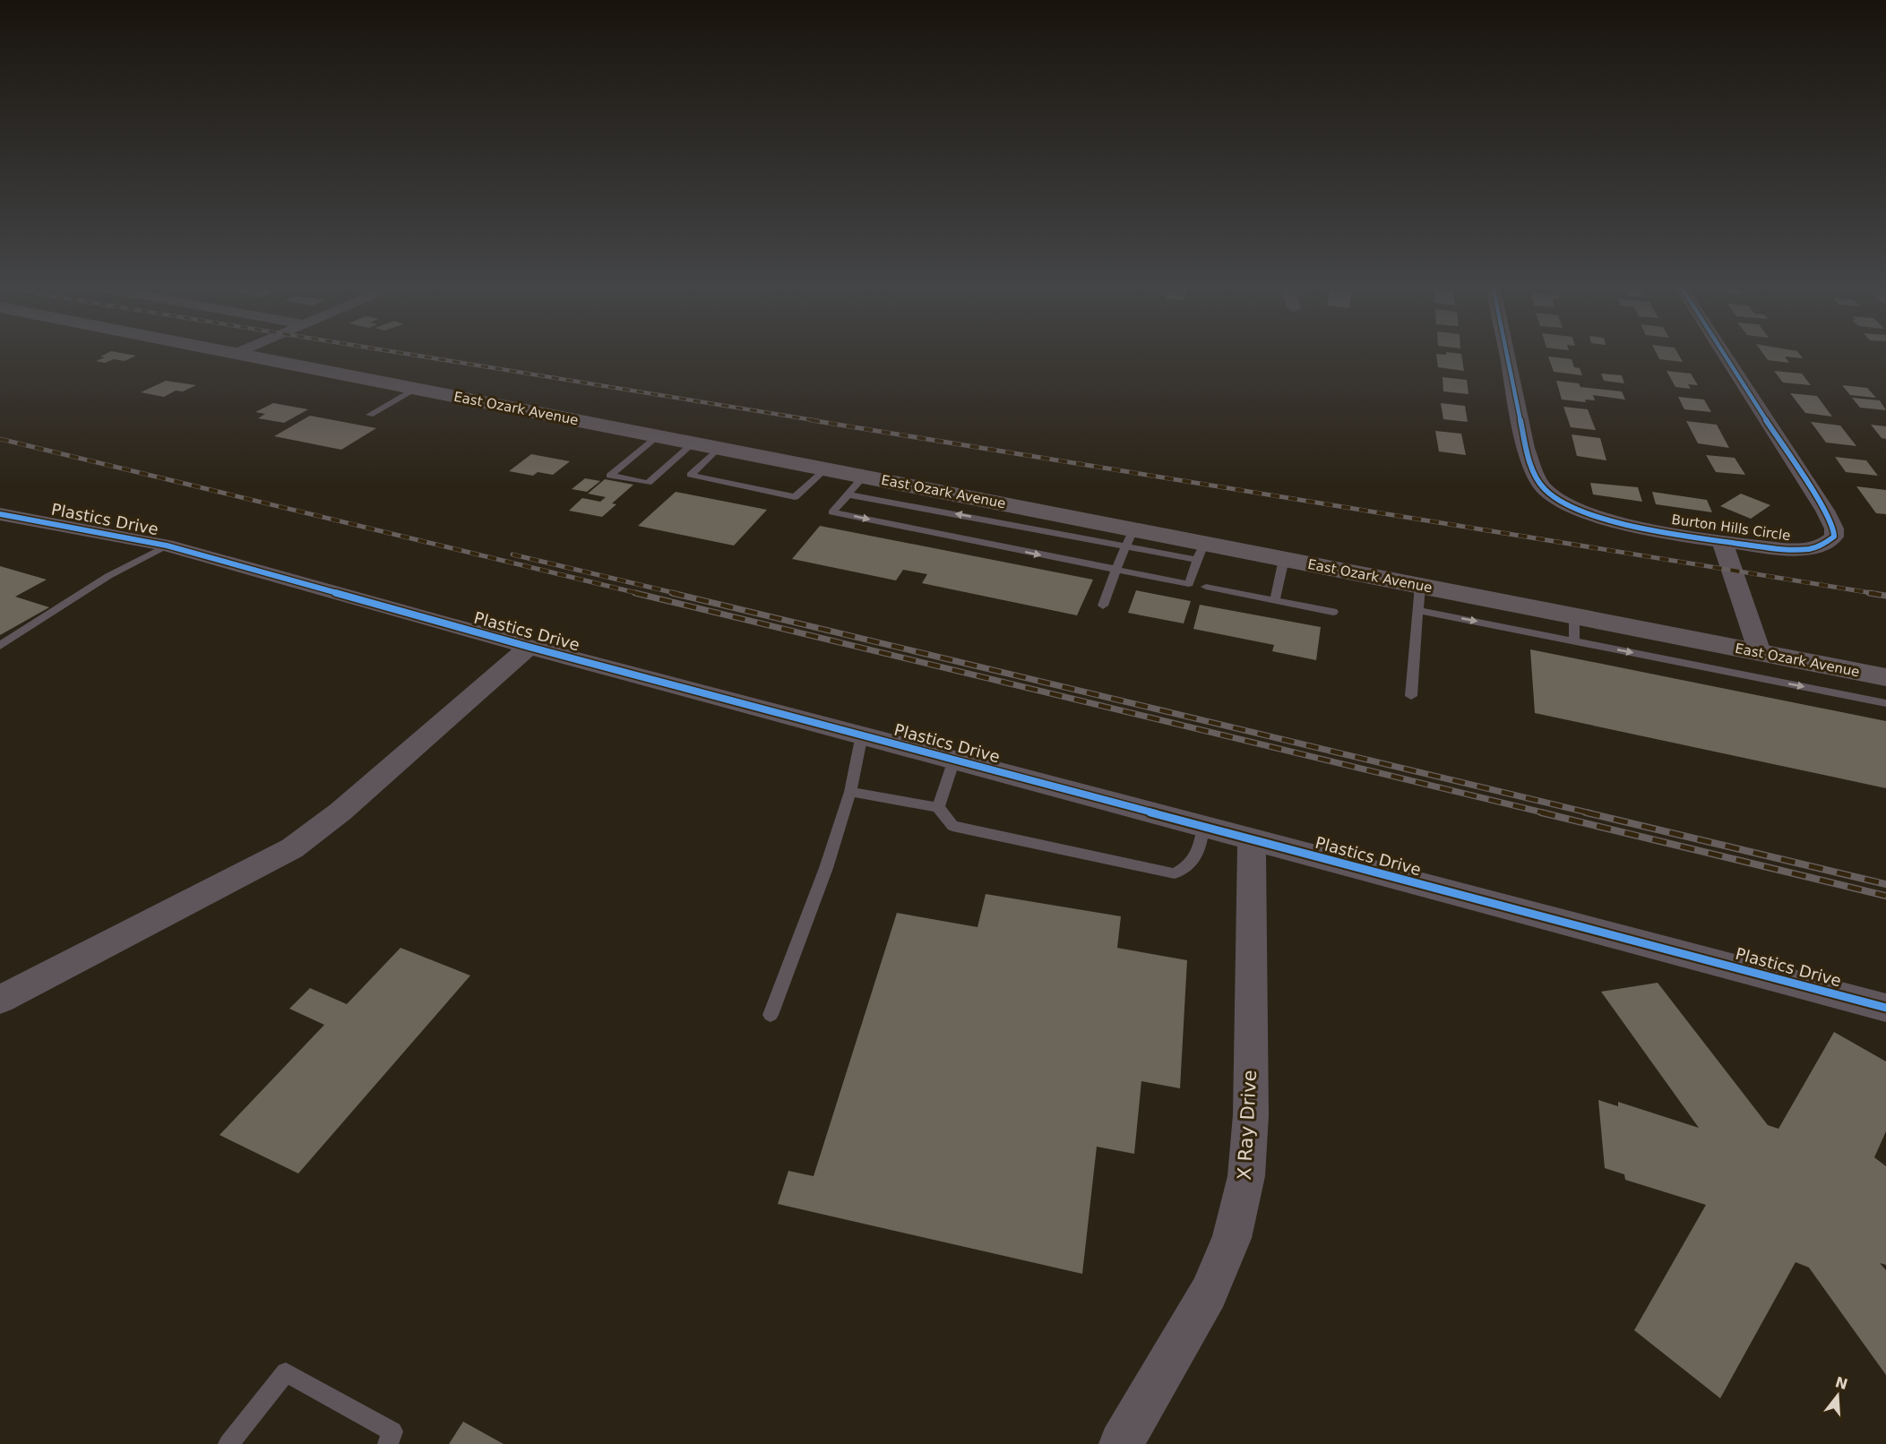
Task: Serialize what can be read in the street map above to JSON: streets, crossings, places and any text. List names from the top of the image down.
{
  "streets": {
    "main road": ["East Ozark Avenue"],
    "street": ["Plastics Drive", "Burton Hills Circle", "X Ray Drive"]
  },
  "crossings": [
    ["East Ozark Avenue", "Burton Hills Circle"],
    ["Plastics Drive", "X Ray Drive"]
  ],
  "north": "top"
}
